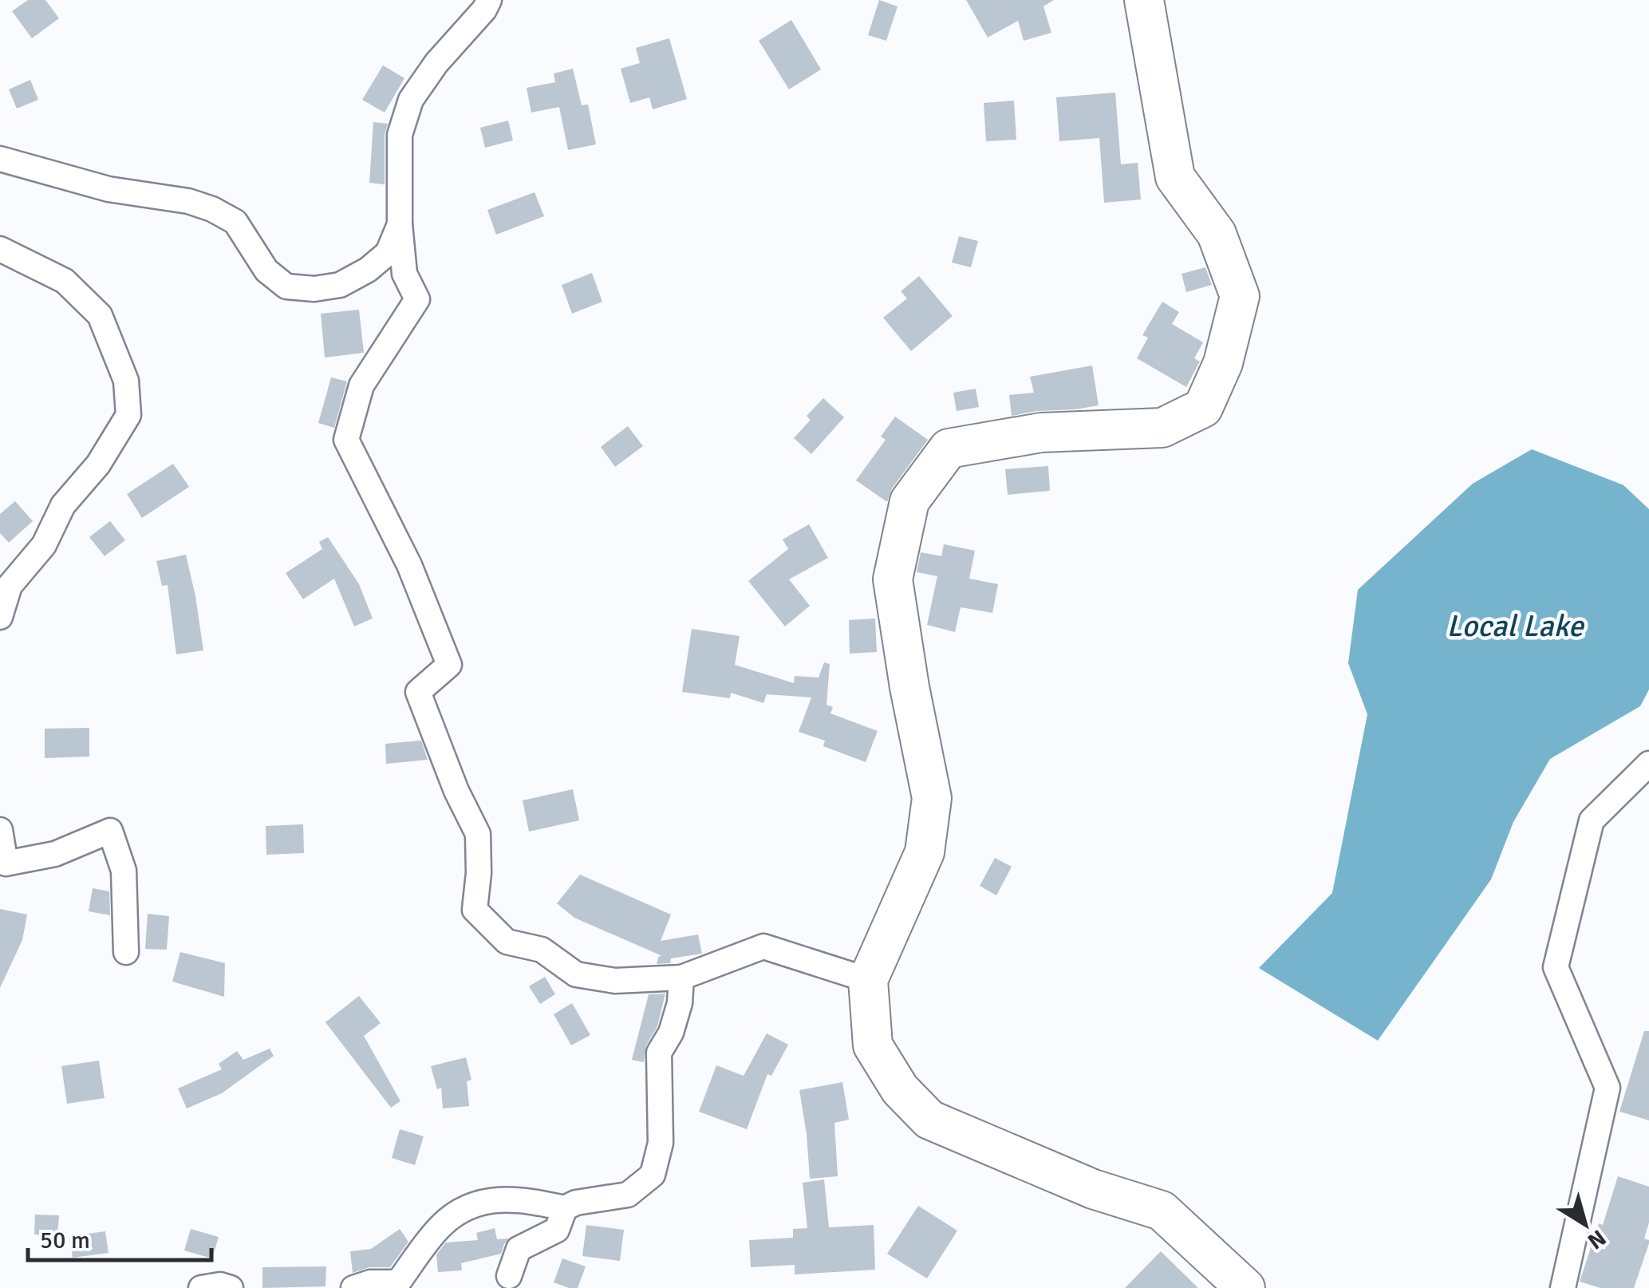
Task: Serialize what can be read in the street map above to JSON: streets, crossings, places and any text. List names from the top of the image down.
{
  "water": ["Local Lake"],
  "scale_bar": "50 m",
  "north": "bottom right"
}
